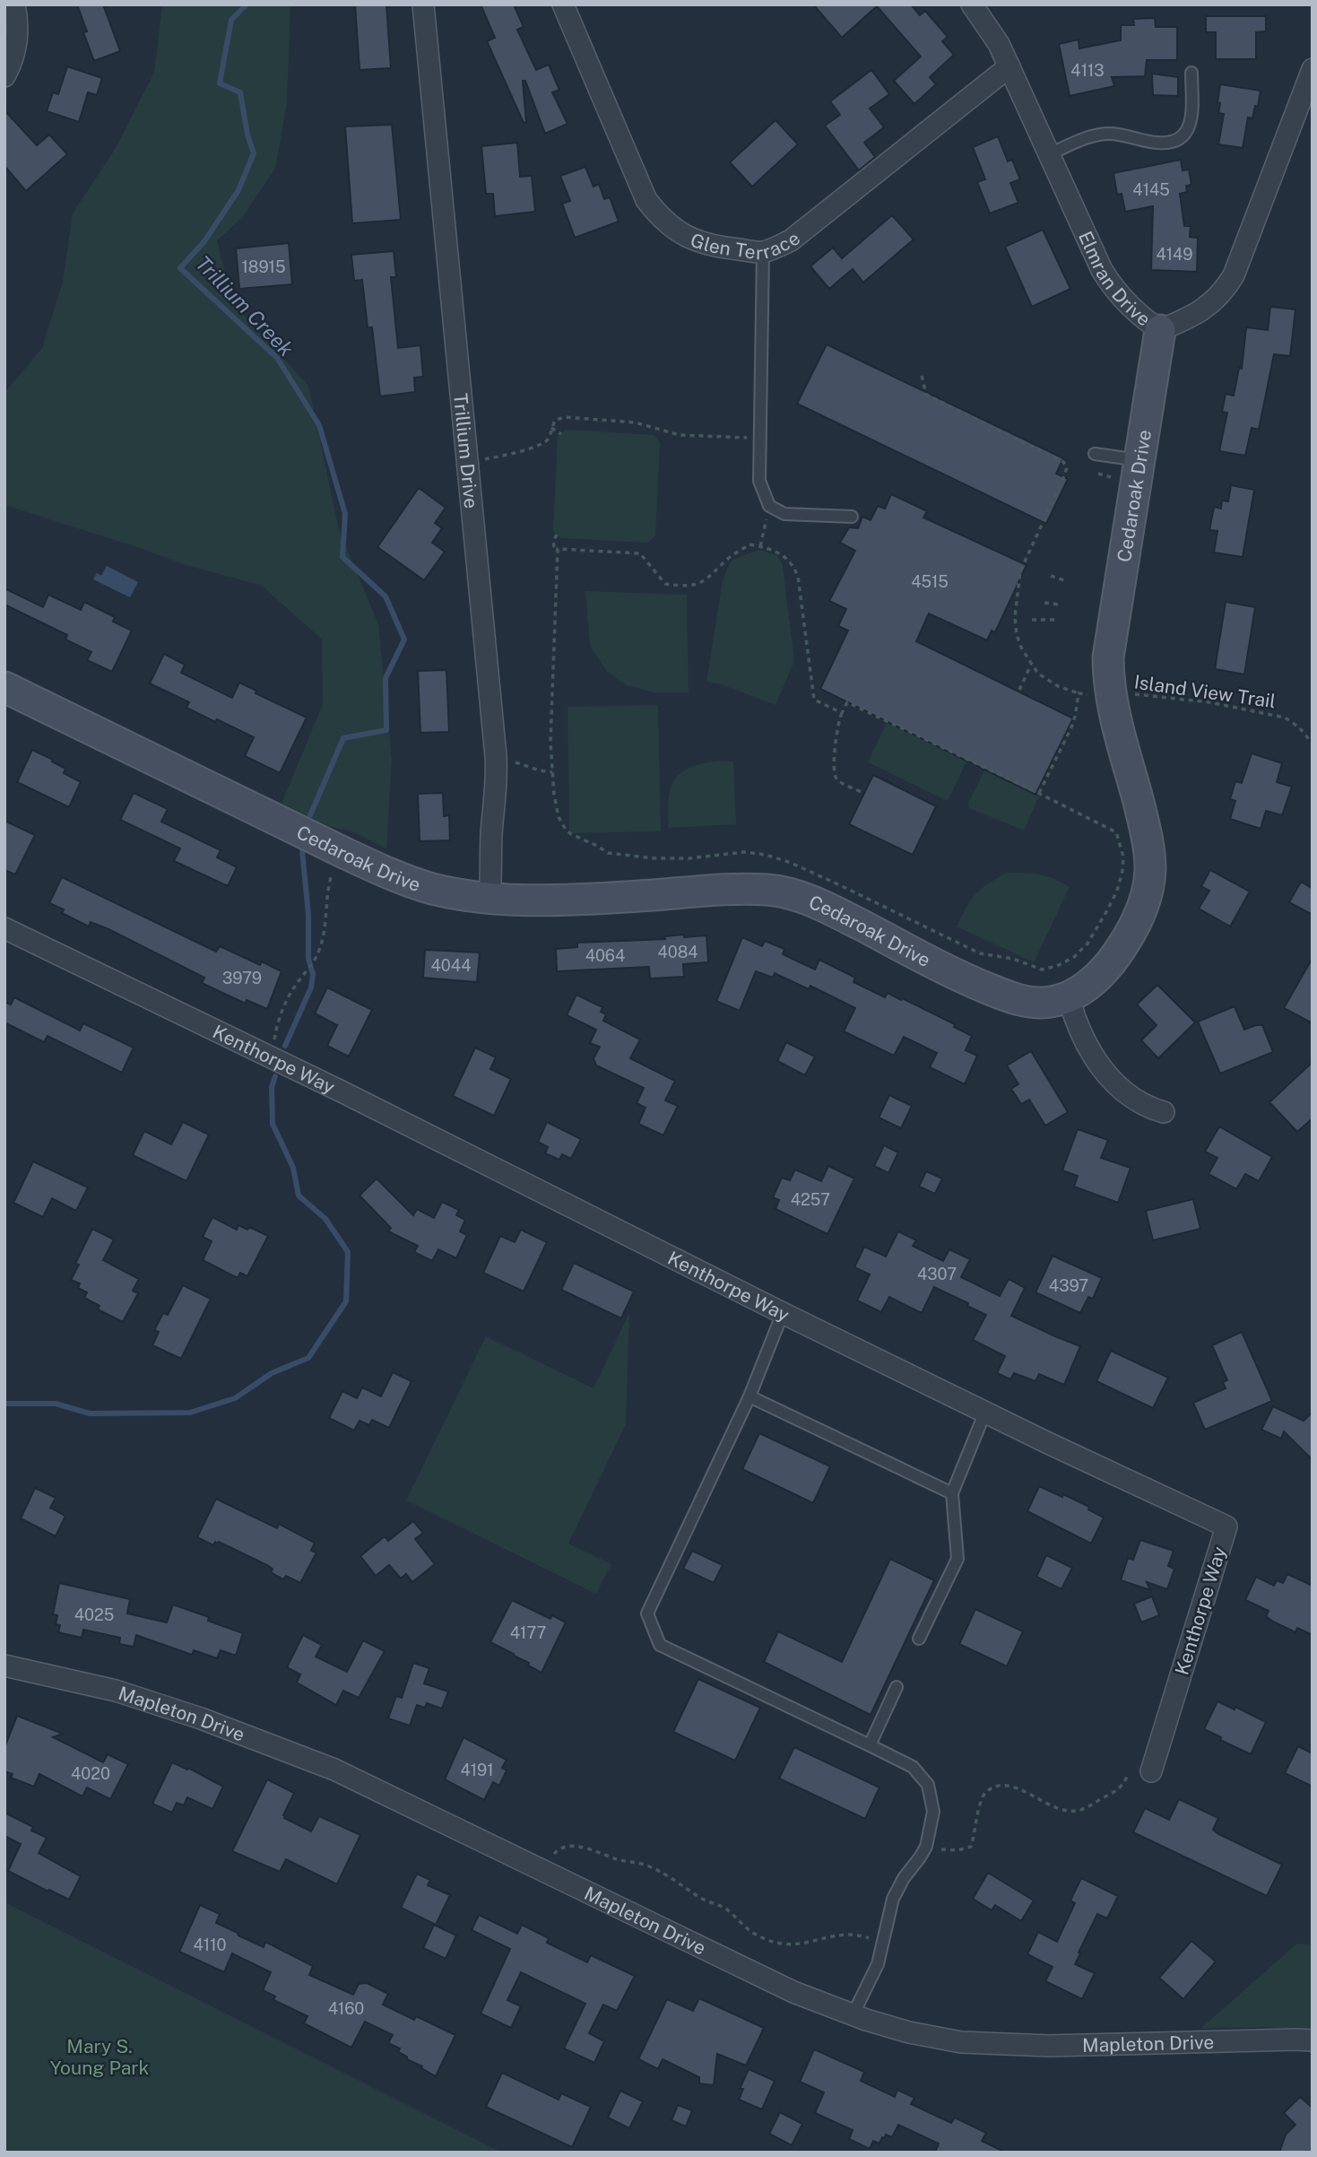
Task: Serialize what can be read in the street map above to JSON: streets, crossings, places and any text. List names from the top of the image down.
{
  "streets": {
    "street": [
      "Glen Terrace",
      "Elmran Drive",
      "Trillium Drive",
      "Cedaroak Drive",
      "Kenthorpe Way",
      "Mapleton Drive"
    ],
    "path": ["Island View Trail"]
  },
  "crossings": [
    ["Glen Terrace", "Elmran Drive"],
    ["Elmran Drive", "Cedaroak Drive"],
    ["Trillium Drive", "Cedaroak Drive"]
  ],
  "water": ["Trillium Creek"],
  "parks": ["Mary S. Young Park"],
  "house_numbers": [
    "4113",
    "4145",
    "4149",
    "18915",
    "4515",
    "4084",
    "4064",
    "4044",
    "3979",
    "4257",
    "4307",
    "4397",
    "4025",
    "4177",
    "4191",
    "4020",
    "4110",
    "4160"
  ]
}
